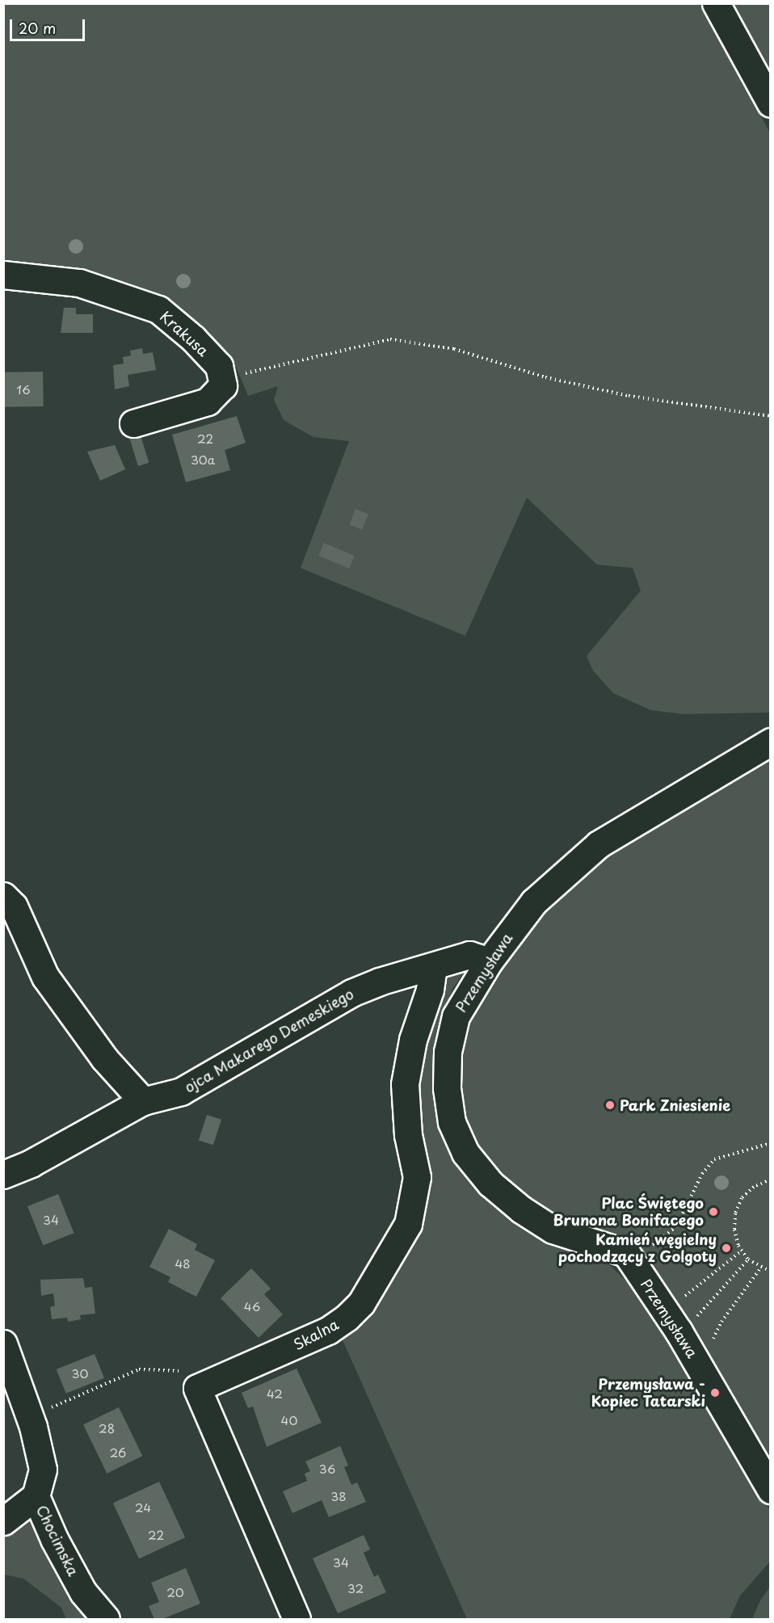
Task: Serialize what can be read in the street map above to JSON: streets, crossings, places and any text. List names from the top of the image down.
{
  "streets": {
    "street": [
      "Krakusa",
      "Przemysława",
      "ojca Makarego Demeskiego",
      "Skalna",
      "Chocimska"
    ]
  },
  "crossings": [
    ["Przemysława", "ojca Makarego Demeskiego"],
    ["ojca Makarego Demeskiego", "Skalna"]
  ],
  "places": [
    "Park Zniesienie",
    "Plac Świętego Brunona Bonifacego",
    "Kamień węgielny pochodzący z Golgoty",
    "Przemysława - Kopiec Tatarski"
  ],
  "house_numbers": [
    "16",
    "22",
    "30a",
    "34",
    "48",
    "46",
    "30",
    "42",
    "40",
    "28",
    "26",
    "36",
    "38",
    "24",
    "22",
    "34",
    "32",
    "20"
  ],
  "scale_bar": "20 m"
}
